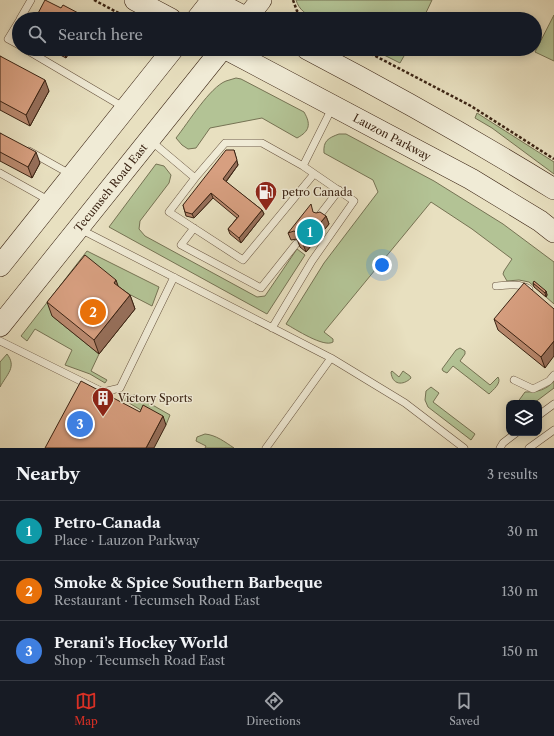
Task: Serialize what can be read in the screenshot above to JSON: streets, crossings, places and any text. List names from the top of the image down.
{
  "streets": {
    "main road": ["Lauzon Parkway", "Tecumseh Road East"]
  },
  "places": {
    "fuel station": ["petro Canada"],
    "building": ["Victory Sports"]
  },
  "page": {
    "search": "Search here",
    "pins": ["1", "2", "3"],
    "heading": ["Nearby", "3 results"],
    "list": [
      {
        "mark": "1",
        "name": "Petro-Canada",
        "note": "Place · Lauzon Parkway",
        "value": "30 m"
      },
      {
        "mark": "2",
        "name": "Smoke & Spice Southern Barbeque",
        "note": "Restaurant · Tecumseh Road East",
        "value": "130 m"
      },
      {
        "mark": "3",
        "name": "Perani's Hockey World",
        "note": "Shop · Tecumseh Road East",
        "value": "150 m"
      }
    ],
    "nav": ["Map", "Directions", "Saved"]
  }
}
